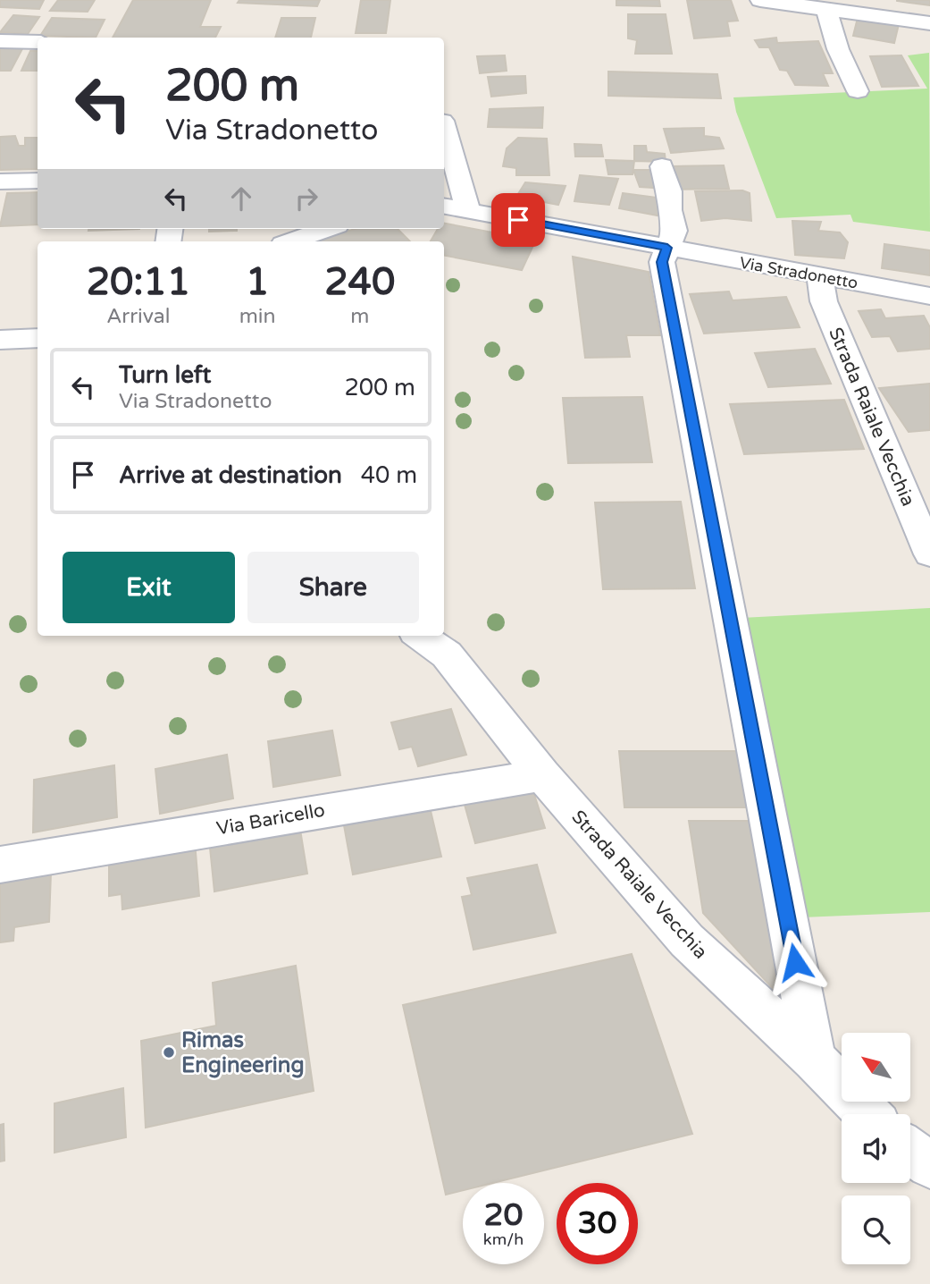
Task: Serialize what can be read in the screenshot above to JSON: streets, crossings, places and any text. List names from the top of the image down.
{
  "streets": {
    "street": ["Via Stradonetto", "Strada Raiale Vecchia", "Via Baricello"]
  },
  "crossings": [
    ["Via Stradonetto", "Strada Raiale Vecchia"],
    ["Strada Raiale Vecchia", "Via Baricello"]
  ],
  "places": ["Rimas Engineering"],
  "north": "top left",
  "page": {
    "turn": ["200 m", "Via Stradonetto"],
    "eta": [
      "20:11",
      "Arrival",
      "1",
      "min",
      "240",
      "m"
    ],
    "list": [
      {
        "name": "Turn left",
        "note": "Via Stradonetto",
        "value": "200 m"
      },
      {
        "name": "Arrive at destination",
        "value": "40 m"
      }
    ],
    "buttons": ["Exit", "Share"],
    "speed": "20 km/h",
    "limit": "30"
  }
}
